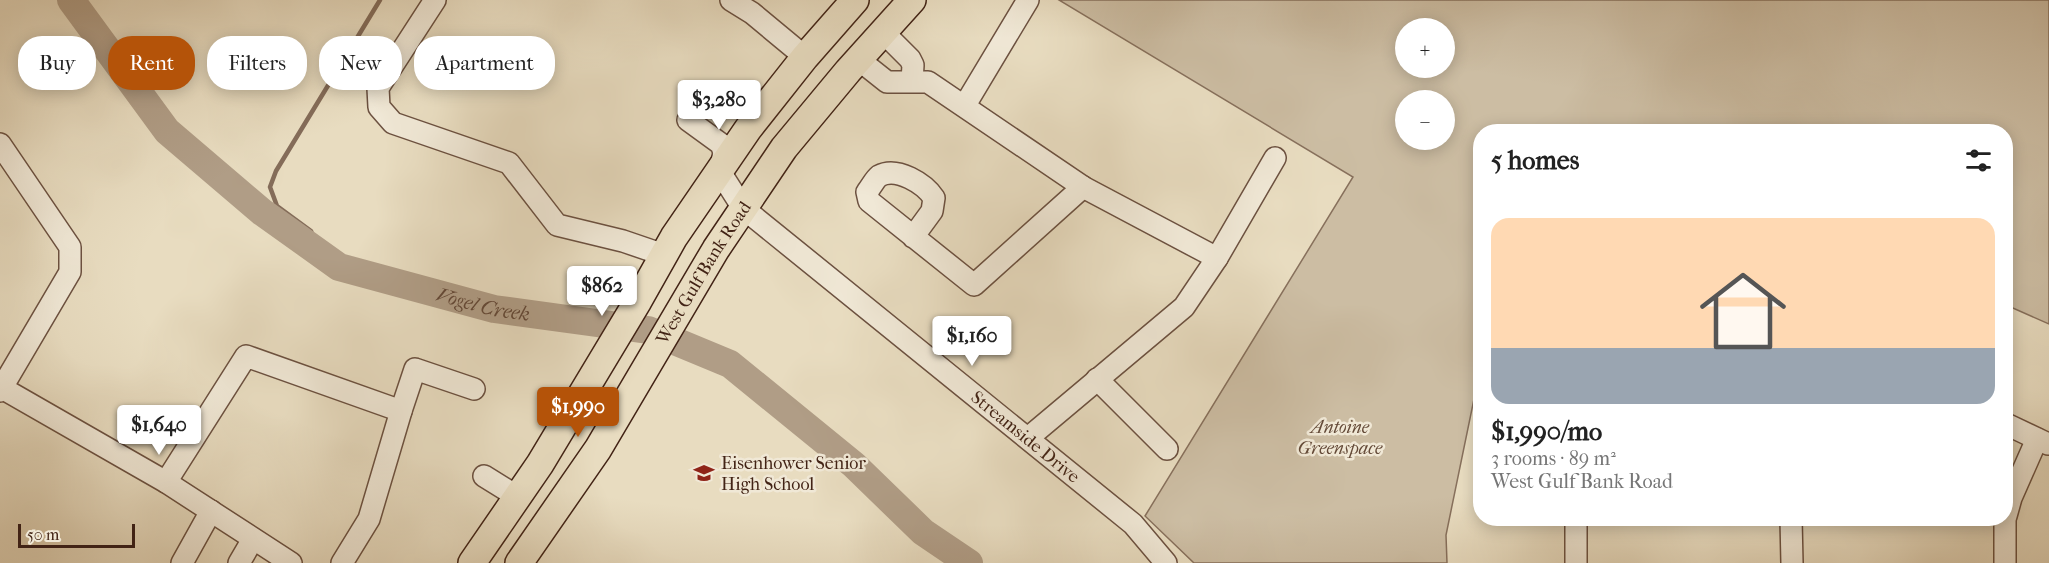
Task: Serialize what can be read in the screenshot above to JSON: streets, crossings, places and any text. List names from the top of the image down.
{
  "streets": {
    "main road": ["West Gulf Bank Road"],
    "street": ["Streamside Drive"]
  },
  "crossings": [
    ["West Gulf Bank Road", "Streamside Drive"]
  ],
  "water": ["Vogel Creek"],
  "parks": ["Antoine Greenspace"],
  "places": {
    "school or university": ["Eisenhower Senior High School"]
  },
  "scale_bar": "50 m",
  "page": {
    "map_buttons": ["+", "−"],
    "chip": [
      "Buy",
      "Rent",
      "Filters",
      "New",
      "Apartment"
    ],
    "price": [
      "$3,280",
      "$862",
      "$1,160",
      "$1,990",
      "$1,640"
    ],
    "heading": "5 homes",
    "list": [
      {
        "name": "$1,990/mo",
        "note": "3 rooms · 89 m² · West Gulf Bank Road"
      }
    ],
    "scale": "50 m"
  }
}
